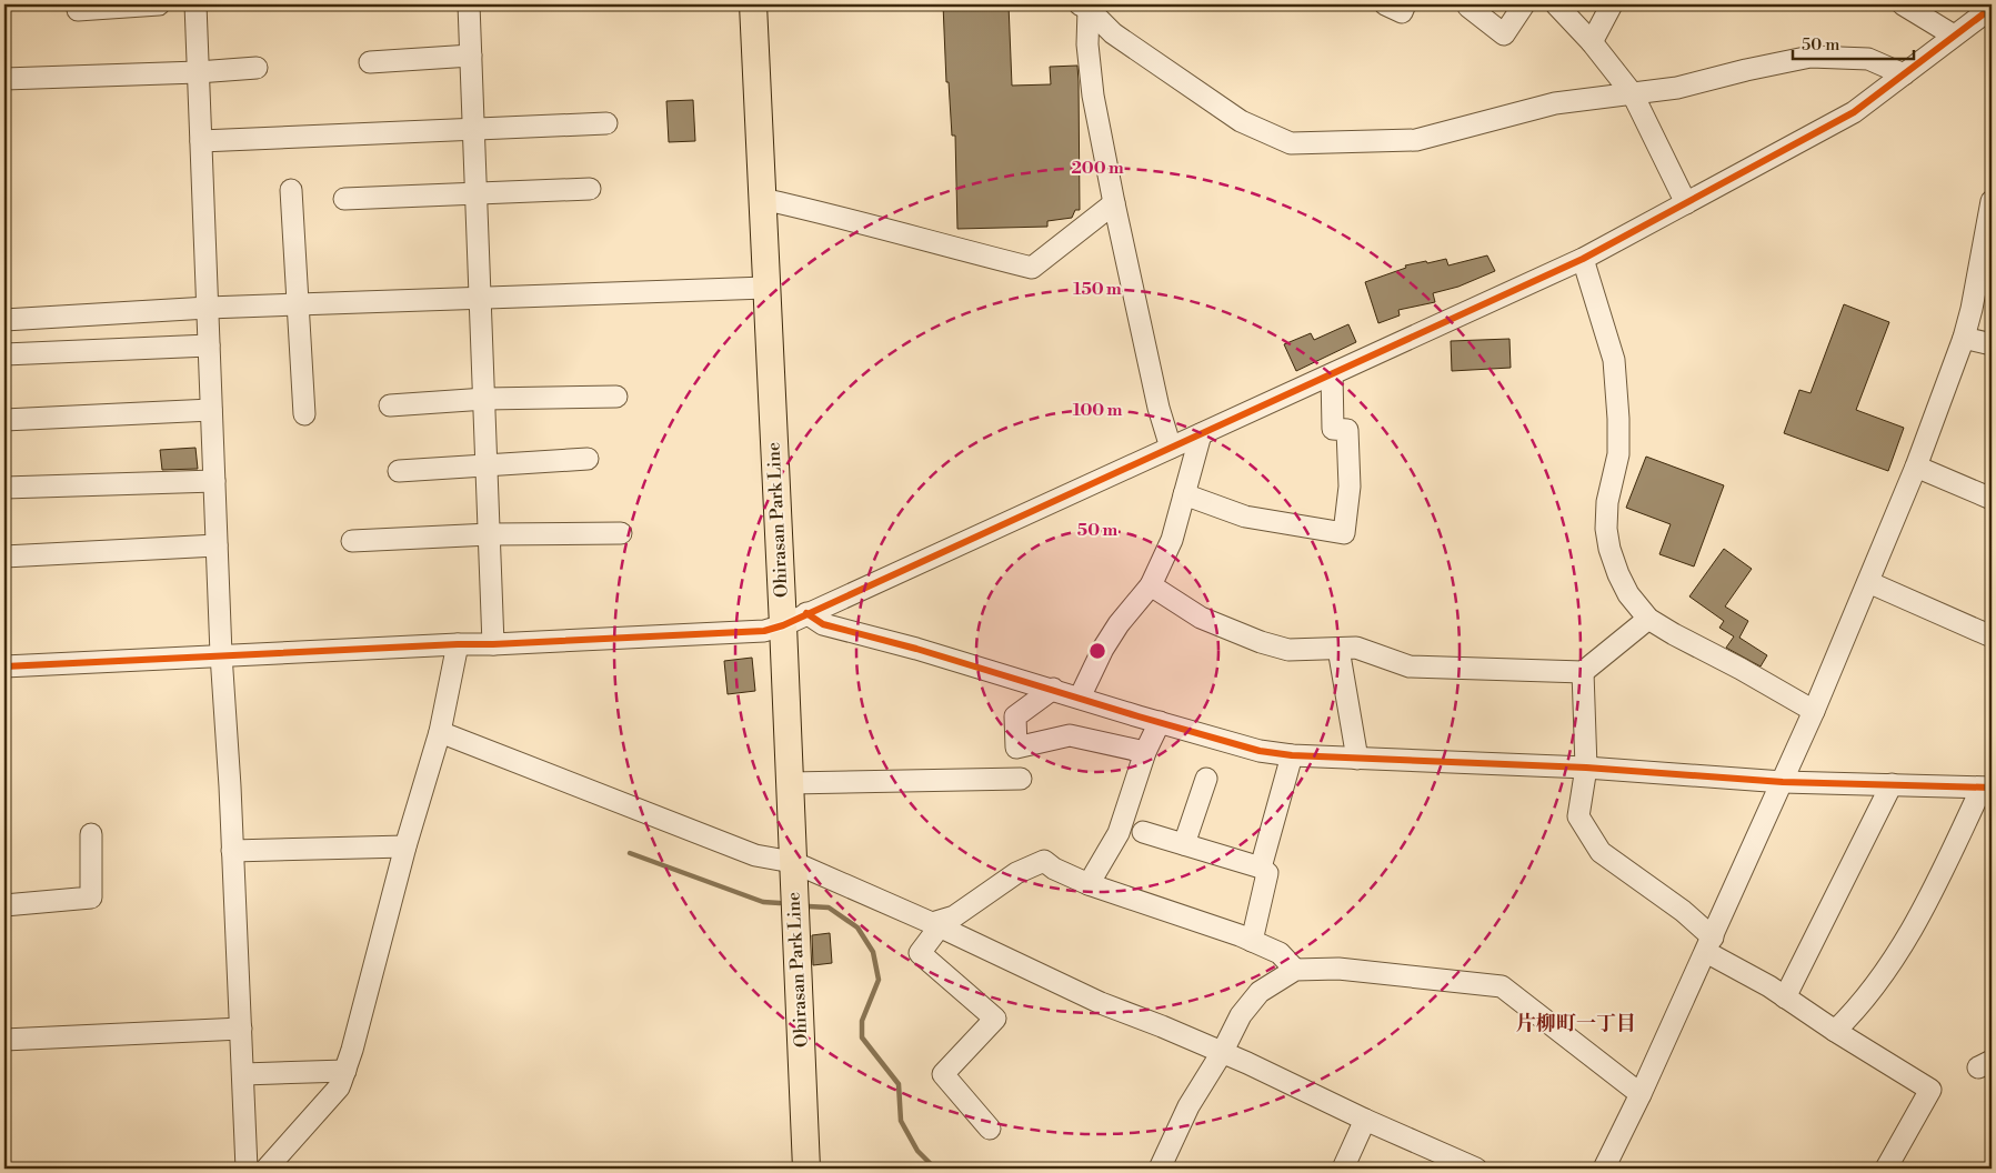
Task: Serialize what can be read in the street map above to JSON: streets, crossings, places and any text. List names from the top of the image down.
{
  "streets": {
    "main road": ["Ohirasan Park Line"]
  },
  "districts": ["片柳町一丁目"],
  "scale_bar": "50 m",
  "rings": [
    "200 m",
    "150 m",
    "100 m",
    "50 m"
  ]
}
